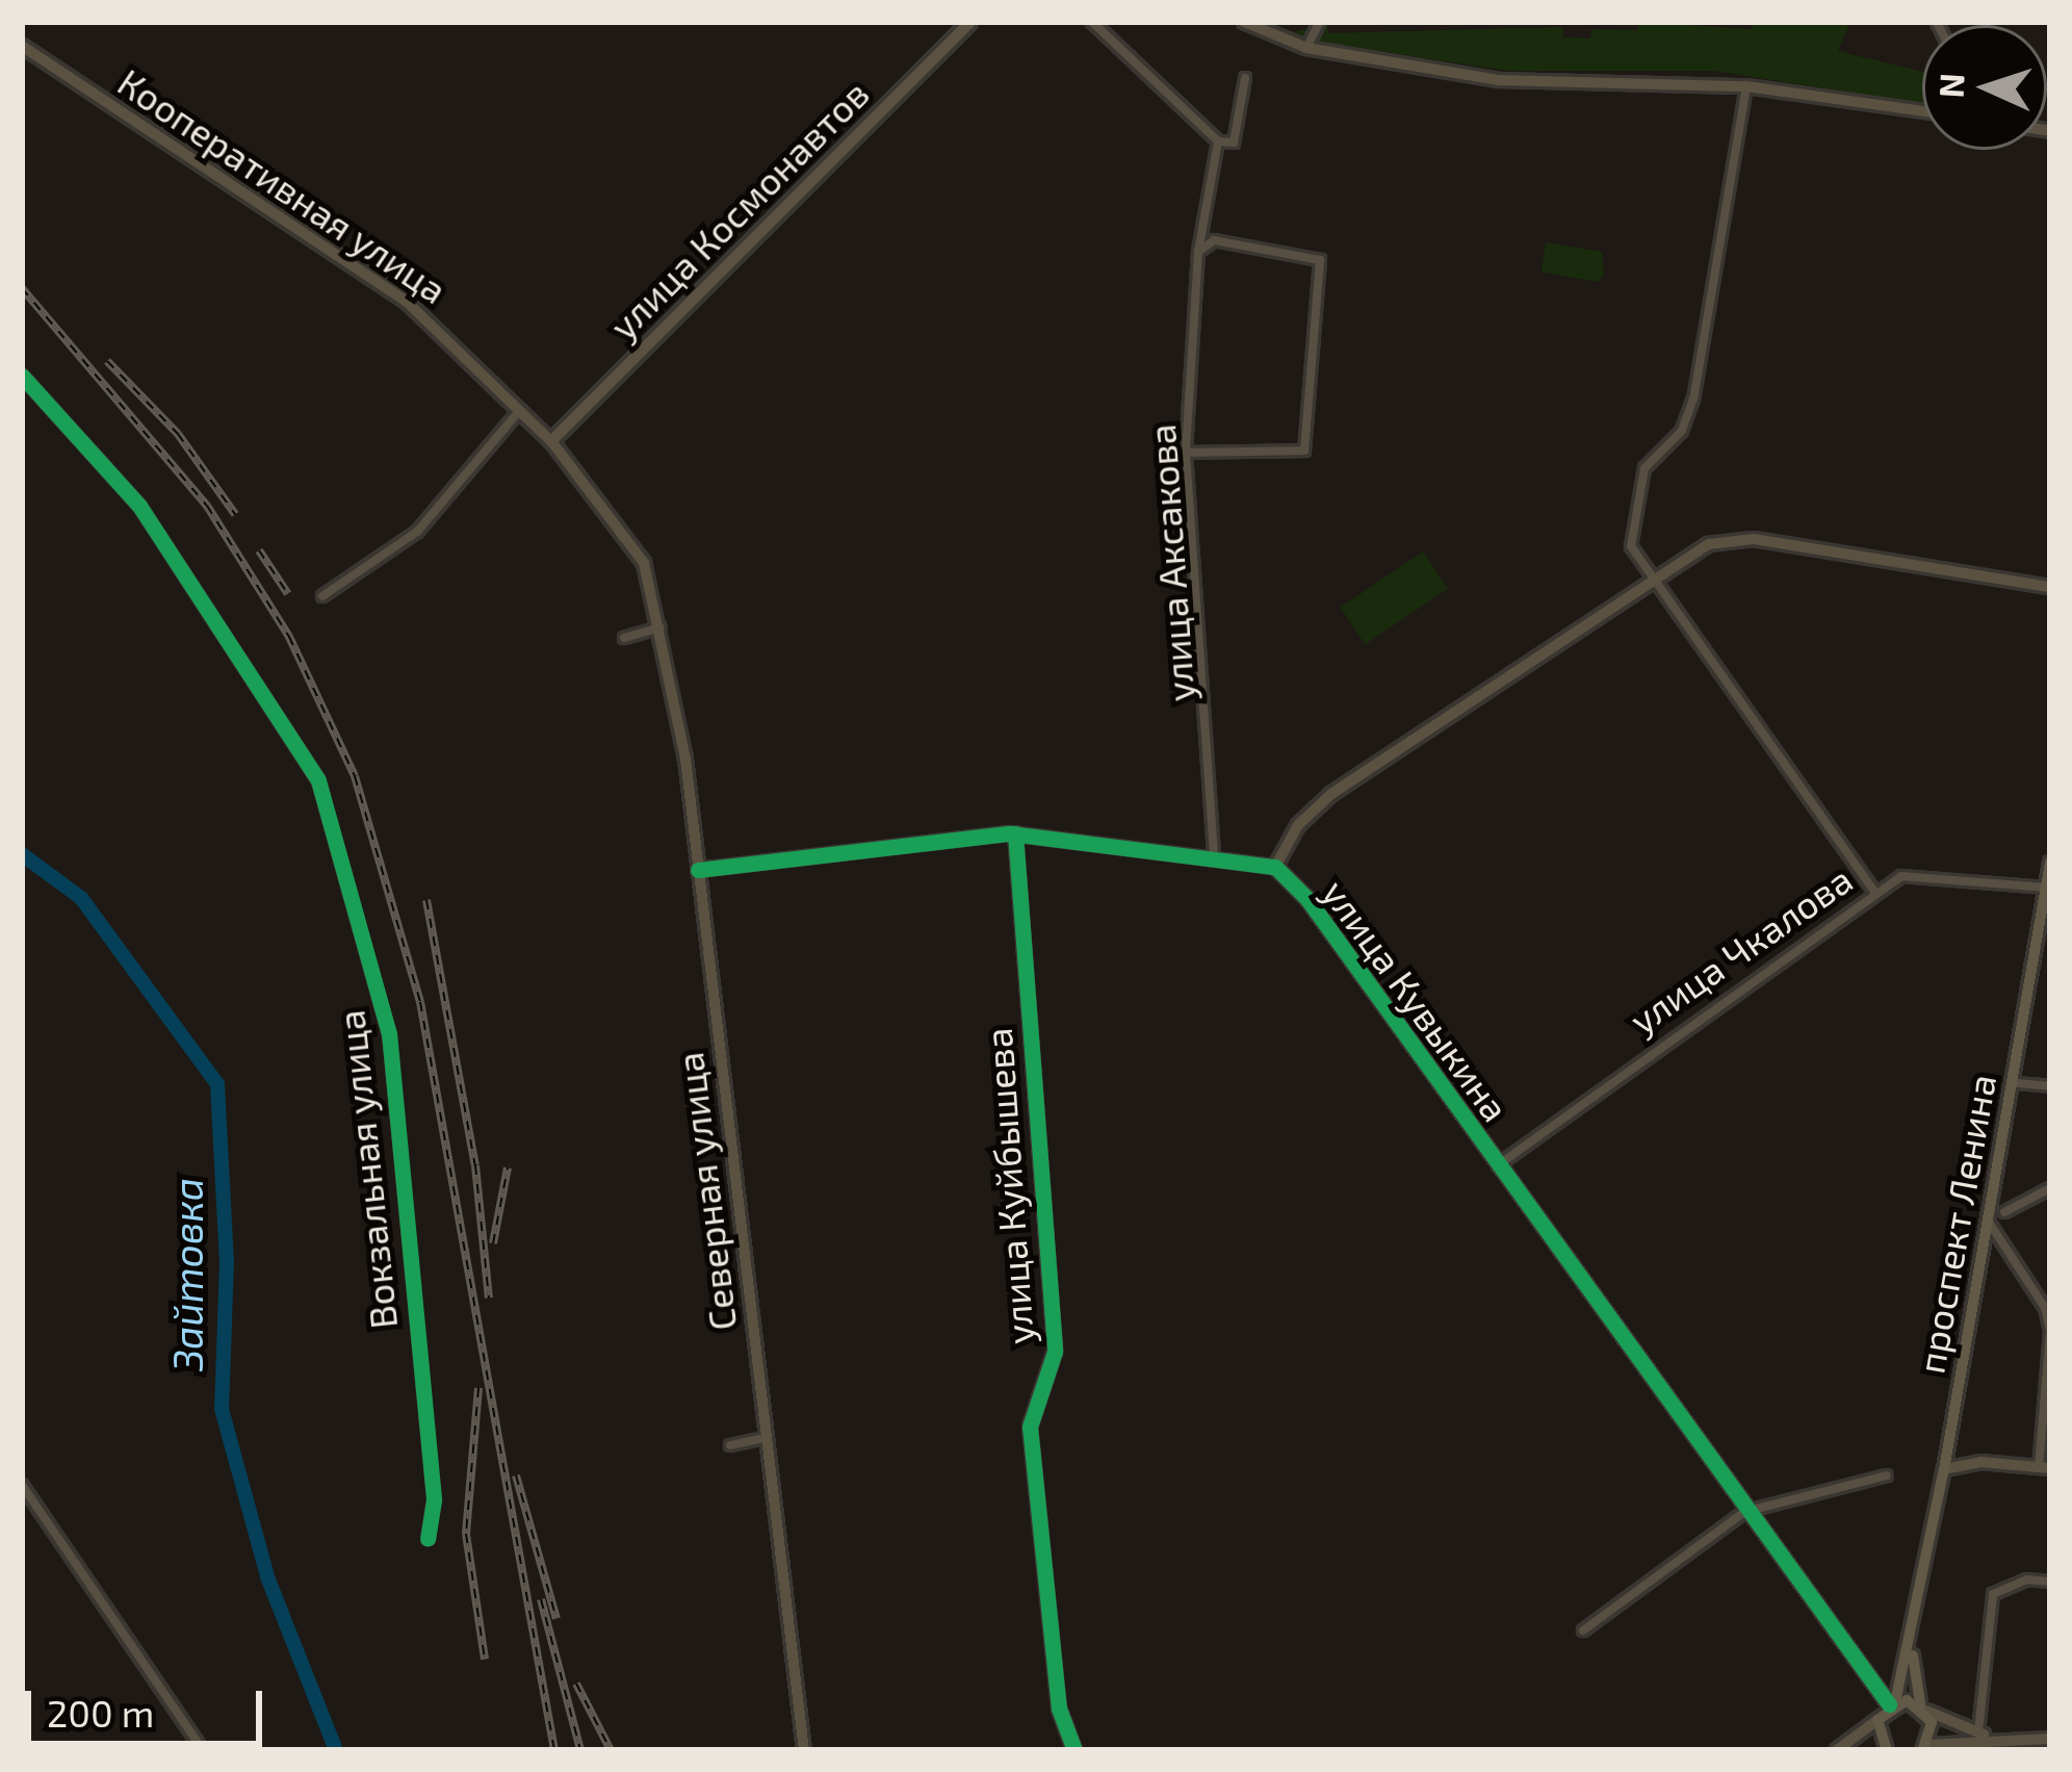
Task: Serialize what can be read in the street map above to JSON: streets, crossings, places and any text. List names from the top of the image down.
{
  "streets": {
    "main road": ["проспект Ленина"],
    "street": [
      "Кооперативная улица",
      "улица Космонавтов",
      "улица Аксакова",
      "улица Чкалова",
      "улица Кувыкина",
      "Вокзальная улица",
      "улица Куйбышева",
      "Северная улица"
    ]
  },
  "crossings": [
    ["Кооперативная улица", "улица Космонавтов"],
    ["Кооперативная улица", "Северная улица"],
    ["улица Космонавтов", "Северная улица"],
    ["улица Аксакова", "улица Кувыкина"],
    ["улица Чкалова", "улица Кувыкина"],
    ["улица Чкалова", "проспект Ленина"],
    ["улица Кувыкина", "улица Куйбышева"],
    ["улица Кувыкина", "Северная улица"],
    ["улица Кувыкина", "проспект Ленина"]
  ],
  "water": ["Зайтовка"],
  "scale_bar": "200 m",
  "north": "left"
}
